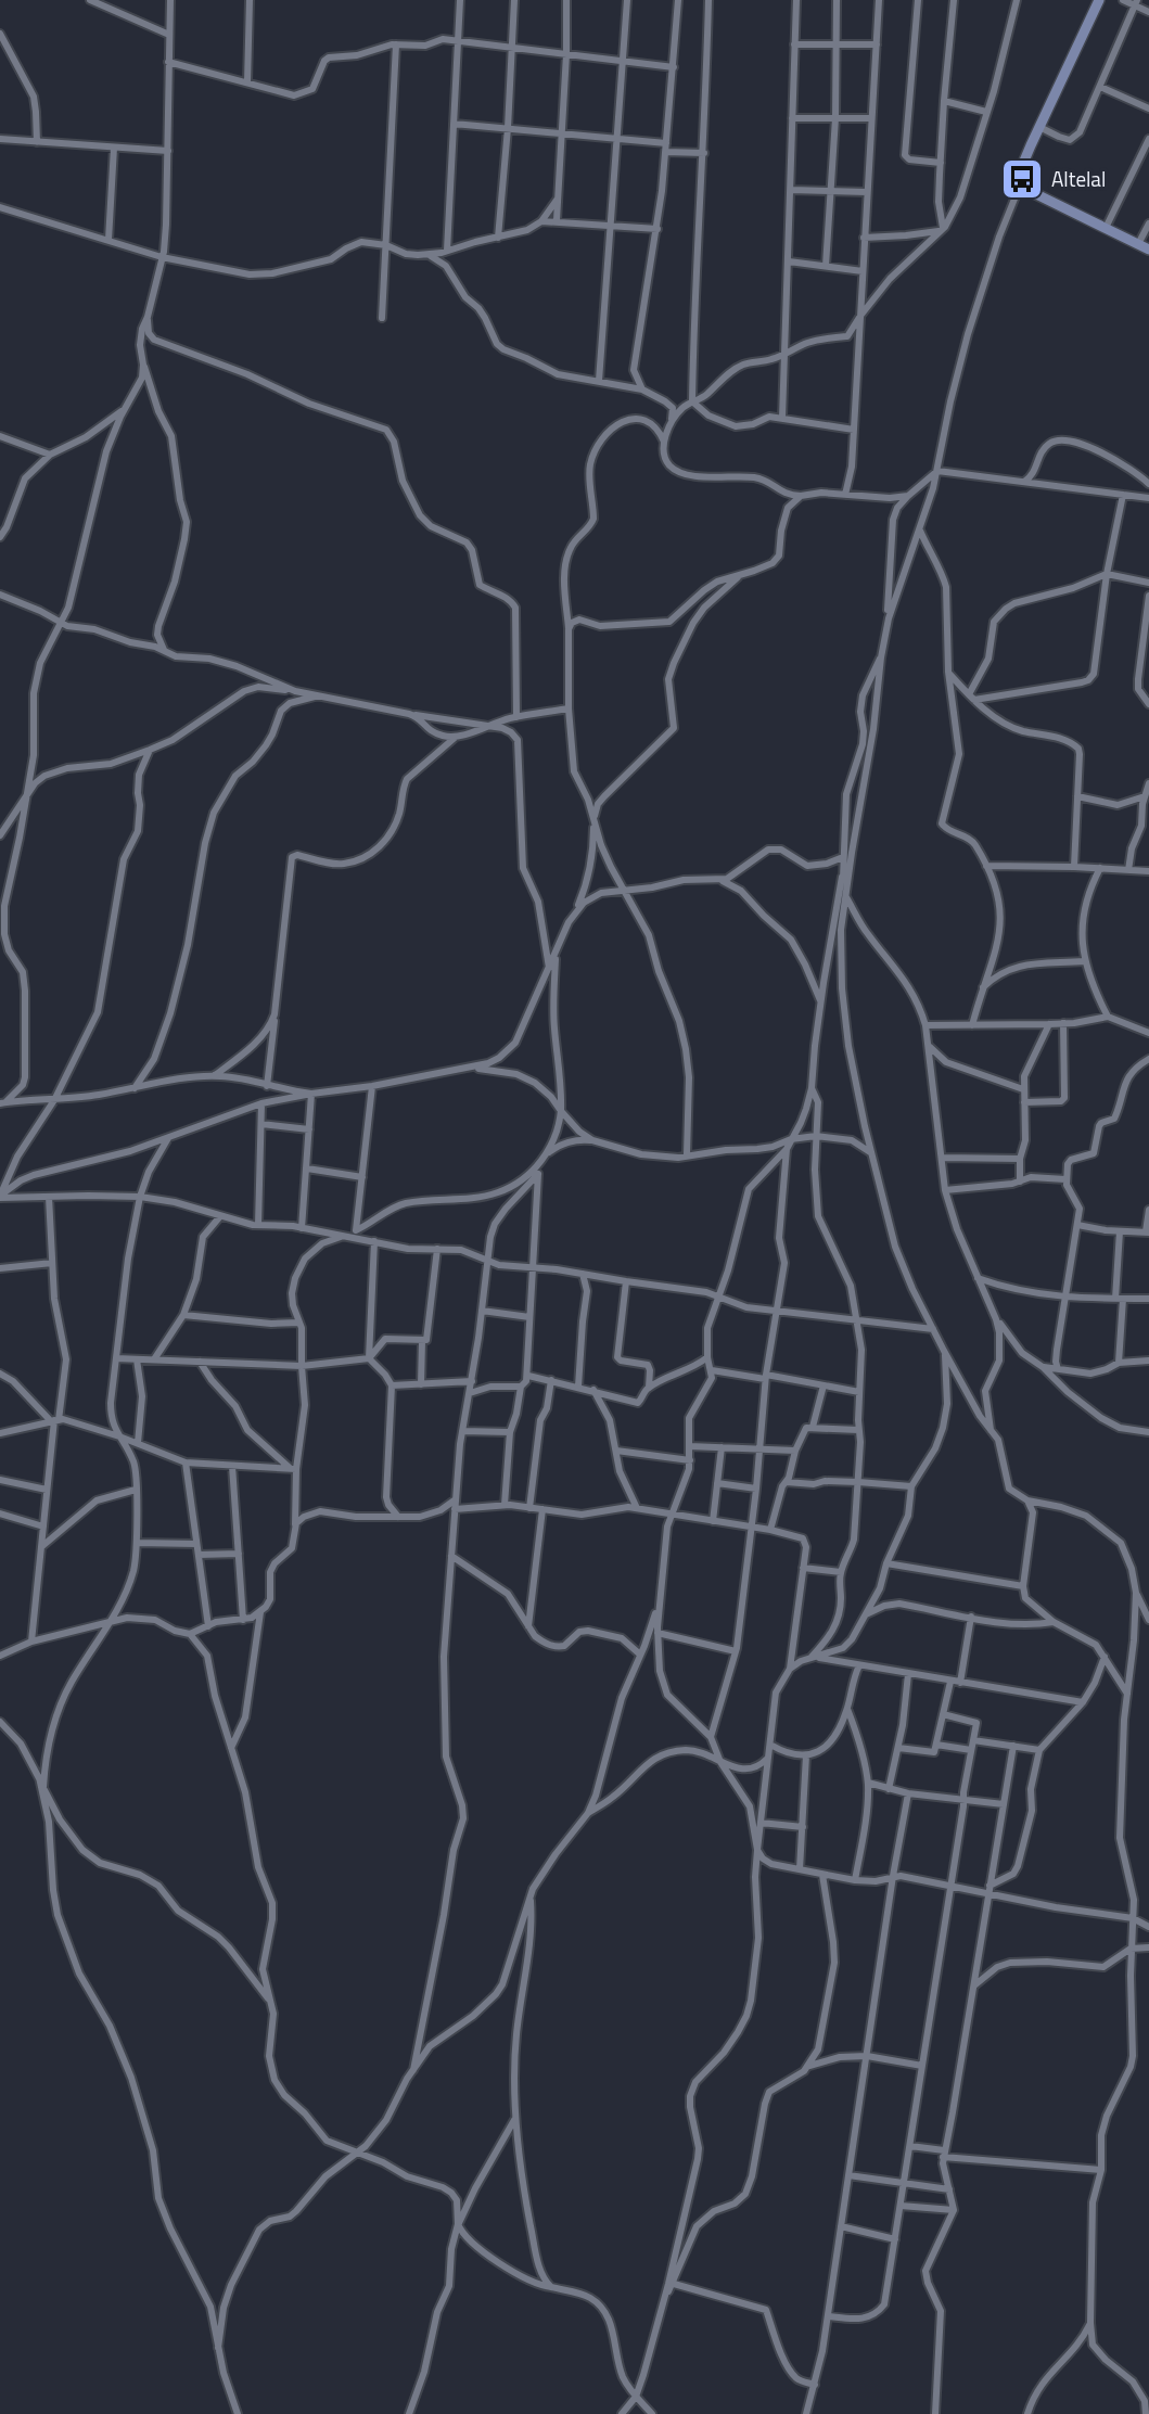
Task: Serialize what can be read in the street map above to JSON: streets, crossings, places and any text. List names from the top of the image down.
{
  "places": {
    "bus stop": ["Altelal"]
  }
}
